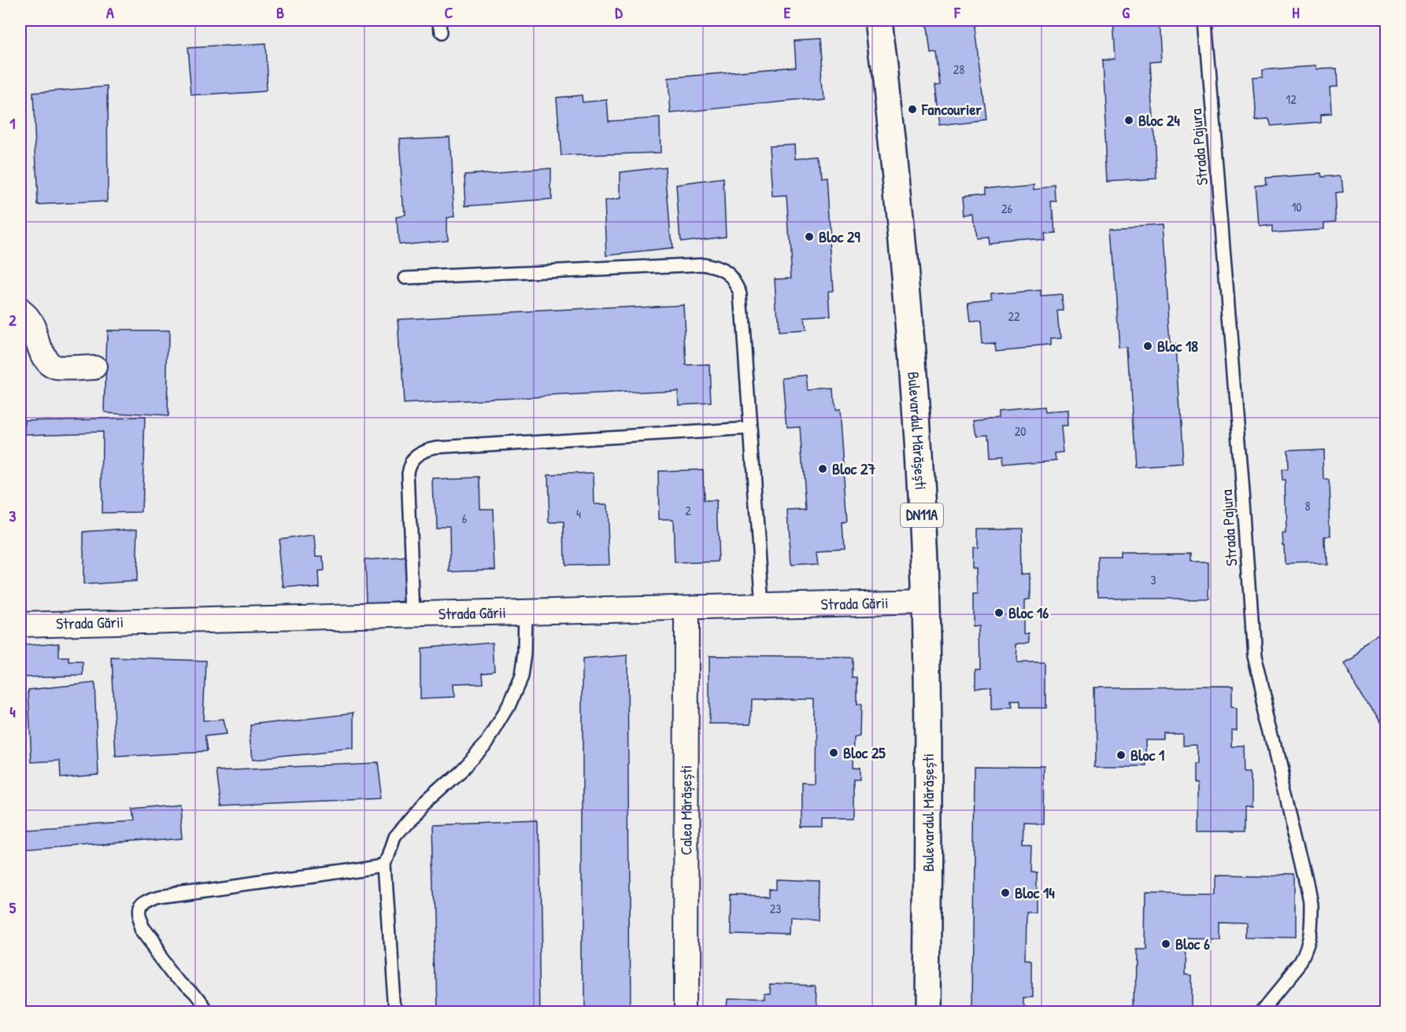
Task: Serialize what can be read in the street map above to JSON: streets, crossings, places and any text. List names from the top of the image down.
{
  "streets": {
    "main road": ["Bulevardul Mărășești", "DN11A"],
    "street": ["Strada Gării", "Calea Mărășești"],
    "lane": ["Strada Pajura"]
  },
  "crossings": [
    ["Bulevardul Mărășești", "Strada Gării"],
    ["Strada Gării", "Calea Mărășești"]
  ],
  "places": [
    "Fancourier",
    "Bloc 24",
    "Bloc 29",
    "Bloc 18",
    "Bloc 27",
    "Bloc 16",
    "Bloc 25",
    "Bloc 1",
    "Bloc 14",
    "Bloc 6"
  ],
  "house_numbers": [
    "28",
    "12",
    "10",
    "26",
    "22",
    "20",
    "8",
    "2",
    "4",
    "6",
    "3",
    "23"
  ],
  "grid": {
    "columns": [
      "A",
      "B",
      "C",
      "D",
      "E",
      "F",
      "G",
      "H"
    ],
    "rows": [
      "1",
      "2",
      "3",
      "4",
      "5"
    ]
  }
}
